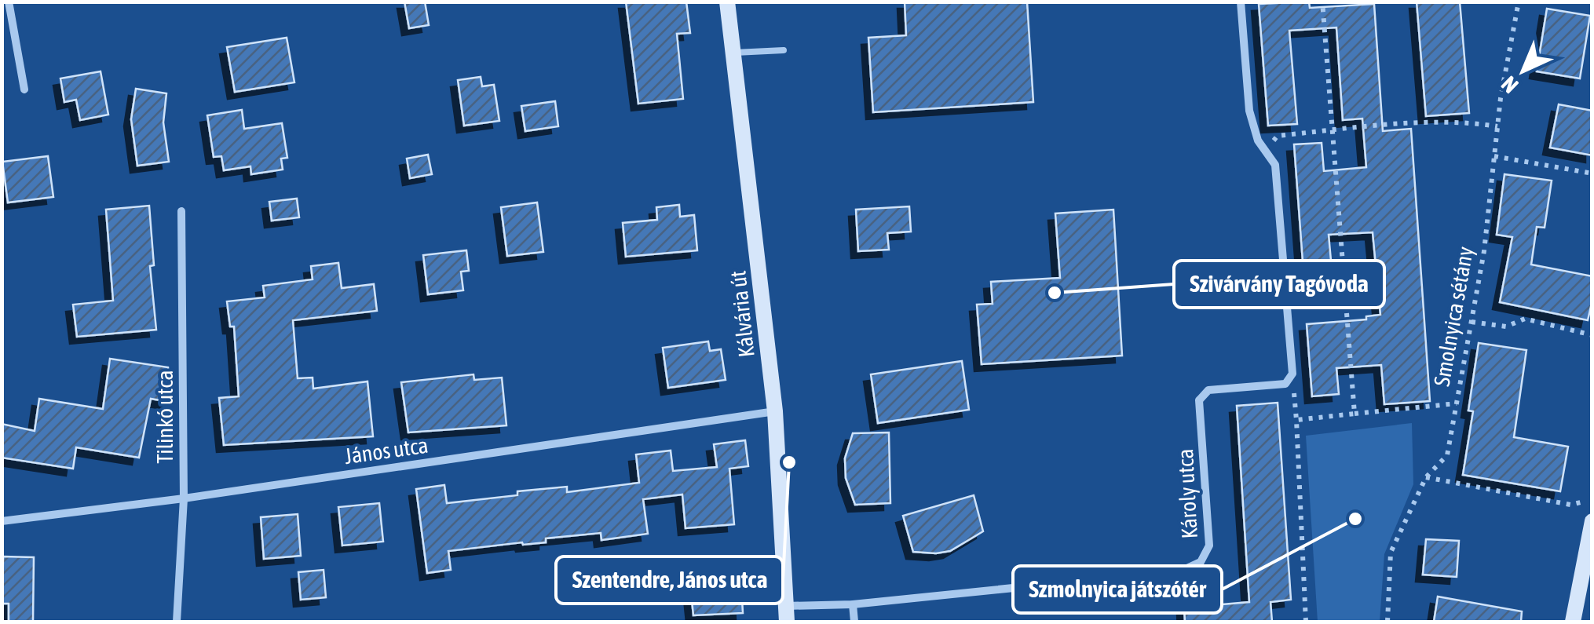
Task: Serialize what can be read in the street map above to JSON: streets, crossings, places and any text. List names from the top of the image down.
{
  "streets": {
    "street": [
      "Kálvária út",
      "Tilinkó utca",
      "János utca",
      "Károly utca"
    ],
    "path": ["Smolnyica sétány"]
  },
  "crossings": [
    ["Kálvária út", "János utca"],
    ["Kálvária út", "Károly utca"],
    ["Tilinkó utca", "János utca"]
  ],
  "places": ["Szivárvány Tagóvoda", "Szentendre, János utca", "Szmolnyica játszótér"],
  "north": "bottom left"
}
